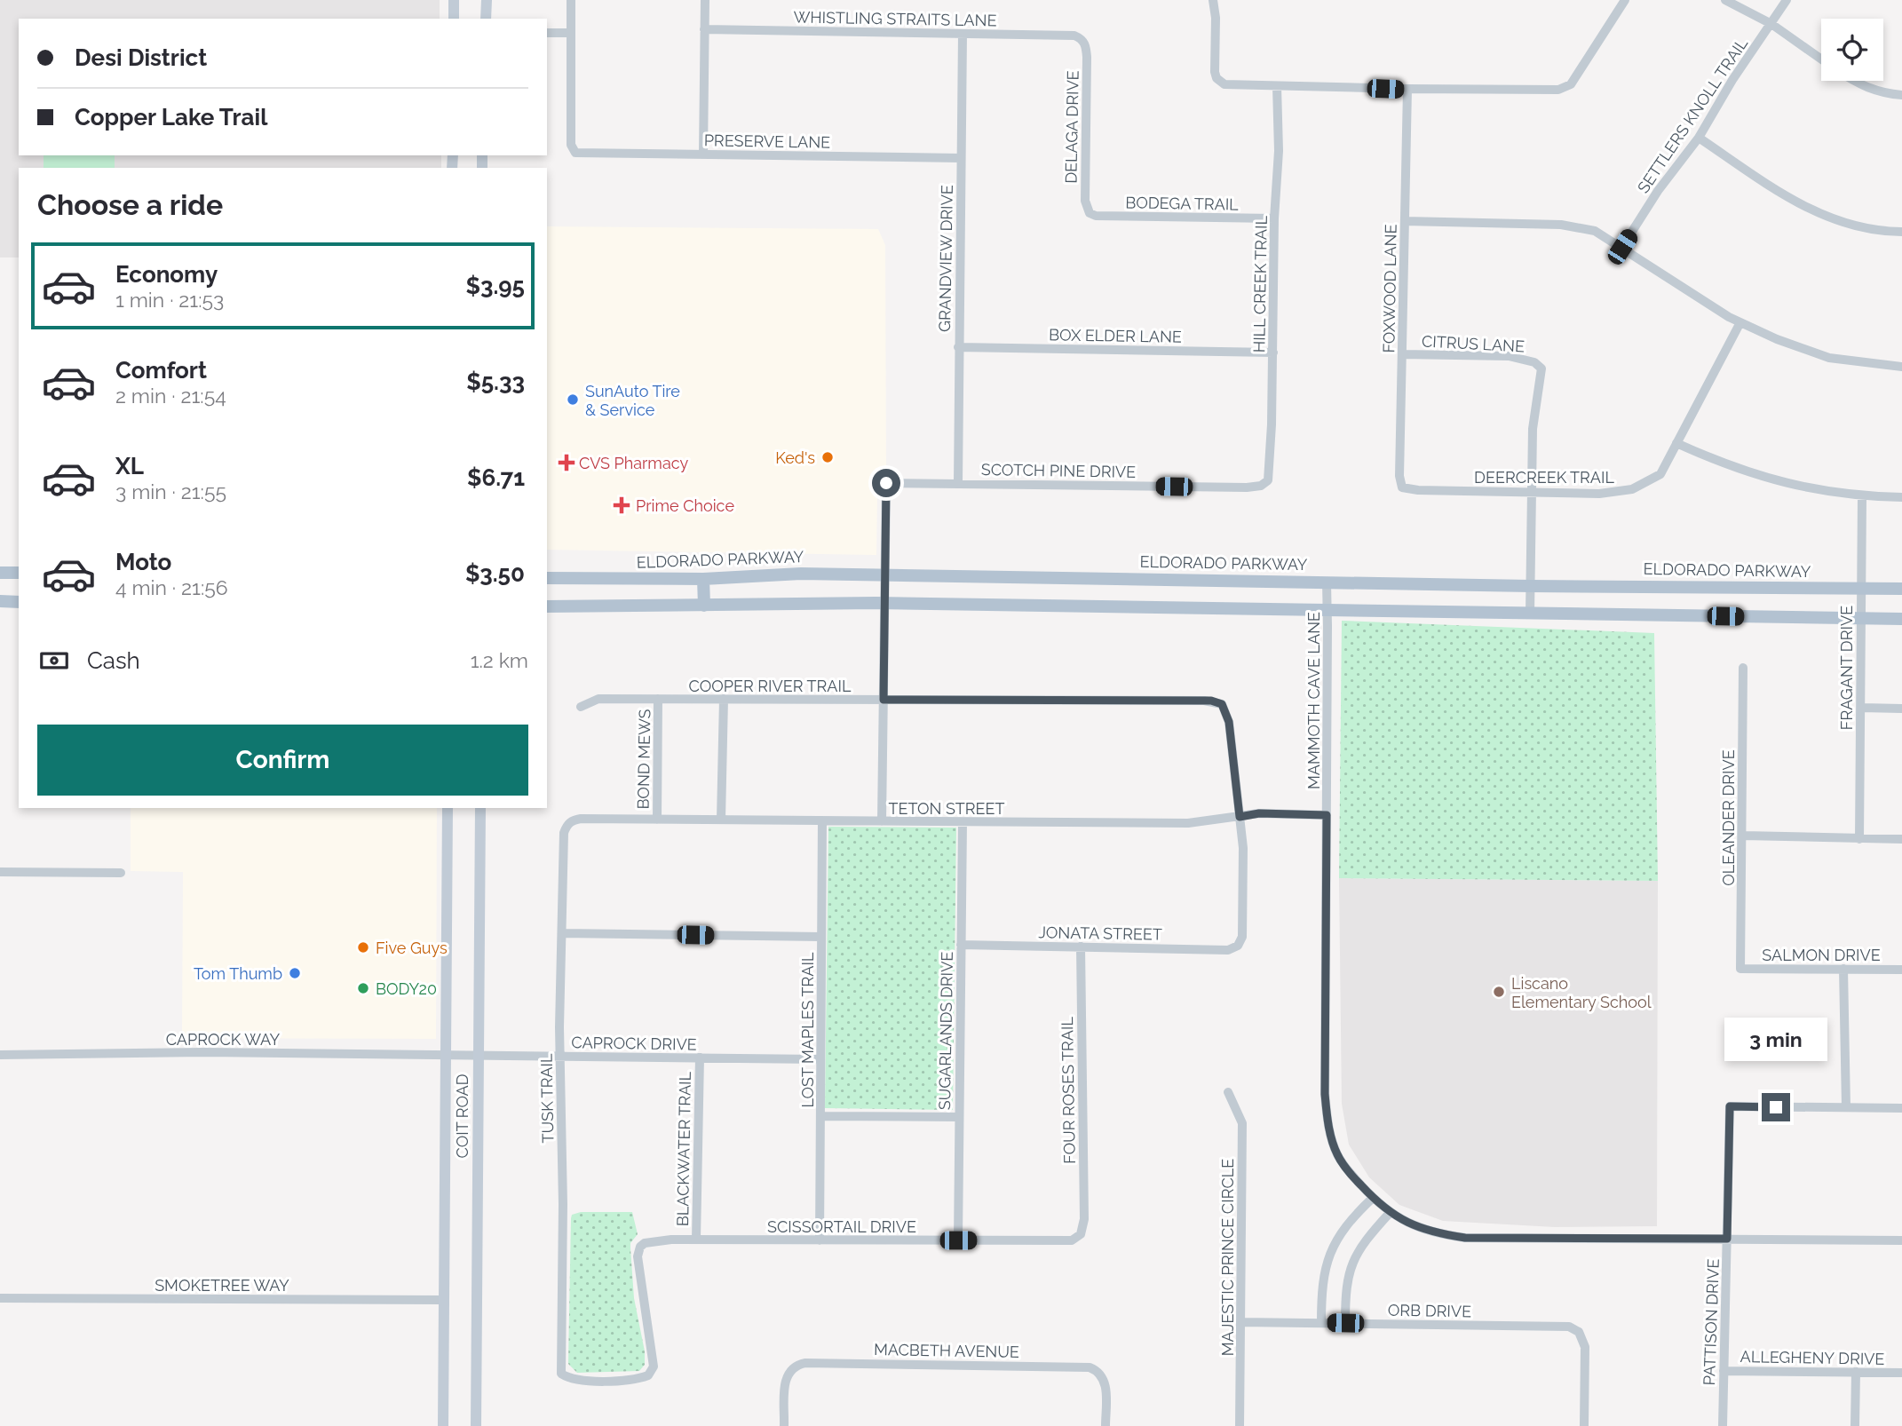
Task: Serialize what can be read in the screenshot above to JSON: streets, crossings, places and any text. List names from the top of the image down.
{
  "streets": {
    "main road": ["ELDORADO PARKWAY", "COIT ROAD"],
    "street": [
      "WHISTLING STRAITS LANE",
      "SETTLERS KNOLL TRAIL",
      "DELAGA DRIVE",
      "PRESERVE LANE",
      "BODEGA TRAIL",
      "GRANDVIEW DRIVE",
      "HILL CREEK TRAIL",
      "FOXWOOD LANE",
      "BOX ELDER LANE",
      "CITRUS LANE",
      "SCOTCH PINE DRIVE",
      "DEERCREEK TRAIL",
      "FRAGANT DRIVE",
      "COOPER RIVER TRAIL",
      "MAMMOTH CAVE LANE",
      "BOND MEWS",
      "TETON STREET",
      "OLEANDER DRIVE",
      "JONATA STREET",
      "SALMON DRIVE",
      "LOST MAPLES TRAIL",
      "SUGARLANDS DRIVE",
      "CAPROCK WAY",
      "CAPROCK DRIVE",
      "FOUR ROSES TRAIL",
      "TUSK TRAIL",
      "BLACKWATER TRAIL",
      "SCISSORTAIL DRIVE",
      "MAJESTIC PRINCE CIRCLE",
      "SMOKETREE WAY",
      "ORB DRIVE",
      "PATTISON DRIVE",
      "MACBETH AVENUE",
      "ALLEGHENY DRIVE"
    ]
  },
  "crossings": [
    ["WHISTLING STRAITS LANE", "DELAGA DRIVE"],
    ["WHISTLING STRAITS LANE", "GRANDVIEW DRIVE"],
    ["DELAGA DRIVE", "BODEGA TRAIL"],
    ["PRESERVE LANE", "GRANDVIEW DRIVE"],
    ["BODEGA TRAIL", "HILL CREEK TRAIL"],
    ["GRANDVIEW DRIVE", "BOX ELDER LANE"],
    ["GRANDVIEW DRIVE", "SCOTCH PINE DRIVE"],
    ["HILL CREEK TRAIL", "BOX ELDER LANE"],
    ["HILL CREEK TRAIL", "SCOTCH PINE DRIVE"],
    ["FOXWOOD LANE", "CITRUS LANE"],
    ["FOXWOOD LANE", "DEERCREEK TRAIL"],
    ["CITRUS LANE", "DEERCREEK TRAIL"],
    ["SCOTCH PINE DRIVE", "ELDORADO PARKWAY"],
    ["ELDORADO PARKWAY", "FRAGANT DRIVE"],
    ["ELDORADO PARKWAY", "MAMMOTH CAVE LANE"],
    ["COOPER RIVER TRAIL", "BOND MEWS"],
    ["COOPER RIVER TRAIL", "TETON STREET"],
    ["COOPER RIVER TRAIL", "JONATA STREET"],
    ["MAMMOTH CAVE LANE", "TETON STREET"],
    ["MAMMOTH CAVE LANE", "PATTISON DRIVE"],
    ["BOND MEWS", "TETON STREET"],
    ["TETON STREET", "JONATA STREET"],
    ["TETON STREET", "LOST MAPLES TRAIL"],
    ["TETON STREET", "SUGARLANDS DRIVE"],
    ["TETON STREET", "TUSK TRAIL"],
    ["OLEANDER DRIVE", "SALMON DRIVE"],
    ["JONATA STREET", "SUGARLANDS DRIVE"],
    ["JONATA STREET", "FOUR ROSES TRAIL"],
    ["LOST MAPLES TRAIL", "CAPROCK DRIVE"],
    ["LOST MAPLES TRAIL", "SCISSORTAIL DRIVE"],
    ["SUGARLANDS DRIVE", "SCISSORTAIL DRIVE"],
    ["CAPROCK WAY", "CAPROCK DRIVE"],
    ["CAPROCK WAY", "COIT ROAD"],
    ["CAPROCK DRIVE", "TUSK TRAIL"],
    ["CAPROCK DRIVE", "COIT ROAD"],
    ["CAPROCK DRIVE", "BLACKWATER TRAIL"],
    ["FOUR ROSES TRAIL", "SCISSORTAIL DRIVE"],
    ["TUSK TRAIL", "SCISSORTAIL DRIVE"],
    ["COIT ROAD", "SMOKETREE WAY"],
    ["BLACKWATER TRAIL", "SCISSORTAIL DRIVE"],
    ["MAJESTIC PRINCE CIRCLE", "ORB DRIVE"],
    ["PATTISON DRIVE", "ALLEGHENY DRIVE"]
  ],
  "places": {
    "other": [
      "SunAuto Tire & Service",
      "Ked's",
      "Five Guys",
      "Tom Thumb",
      "BODY20",
      "Liscano Elementary School"
    ],
    "health": ["CVS Pharmacy", "Prime Choice"]
  },
  "page": {
    "banner": ["Desi District", "Copper Lake Trail"],
    "heading": "Choose a ride",
    "list": [
      {
        "name": "Economy",
        "note": "1 min · 21:53",
        "value": "$3.95"
      },
      {
        "name": "Comfort",
        "note": "2 min · 21:54",
        "value": "$5.33"
      },
      {
        "name": "XL",
        "note": "3 min · 21:55",
        "value": "$6.71"
      },
      {
        "name": "Moto",
        "note": "4 min · 21:56",
        "value": "$3.50"
      }
    ],
    "pay": ["Cash", "1.2 km"],
    "buttons": "Confirm",
    "bubble": "3 min"
  }
}
